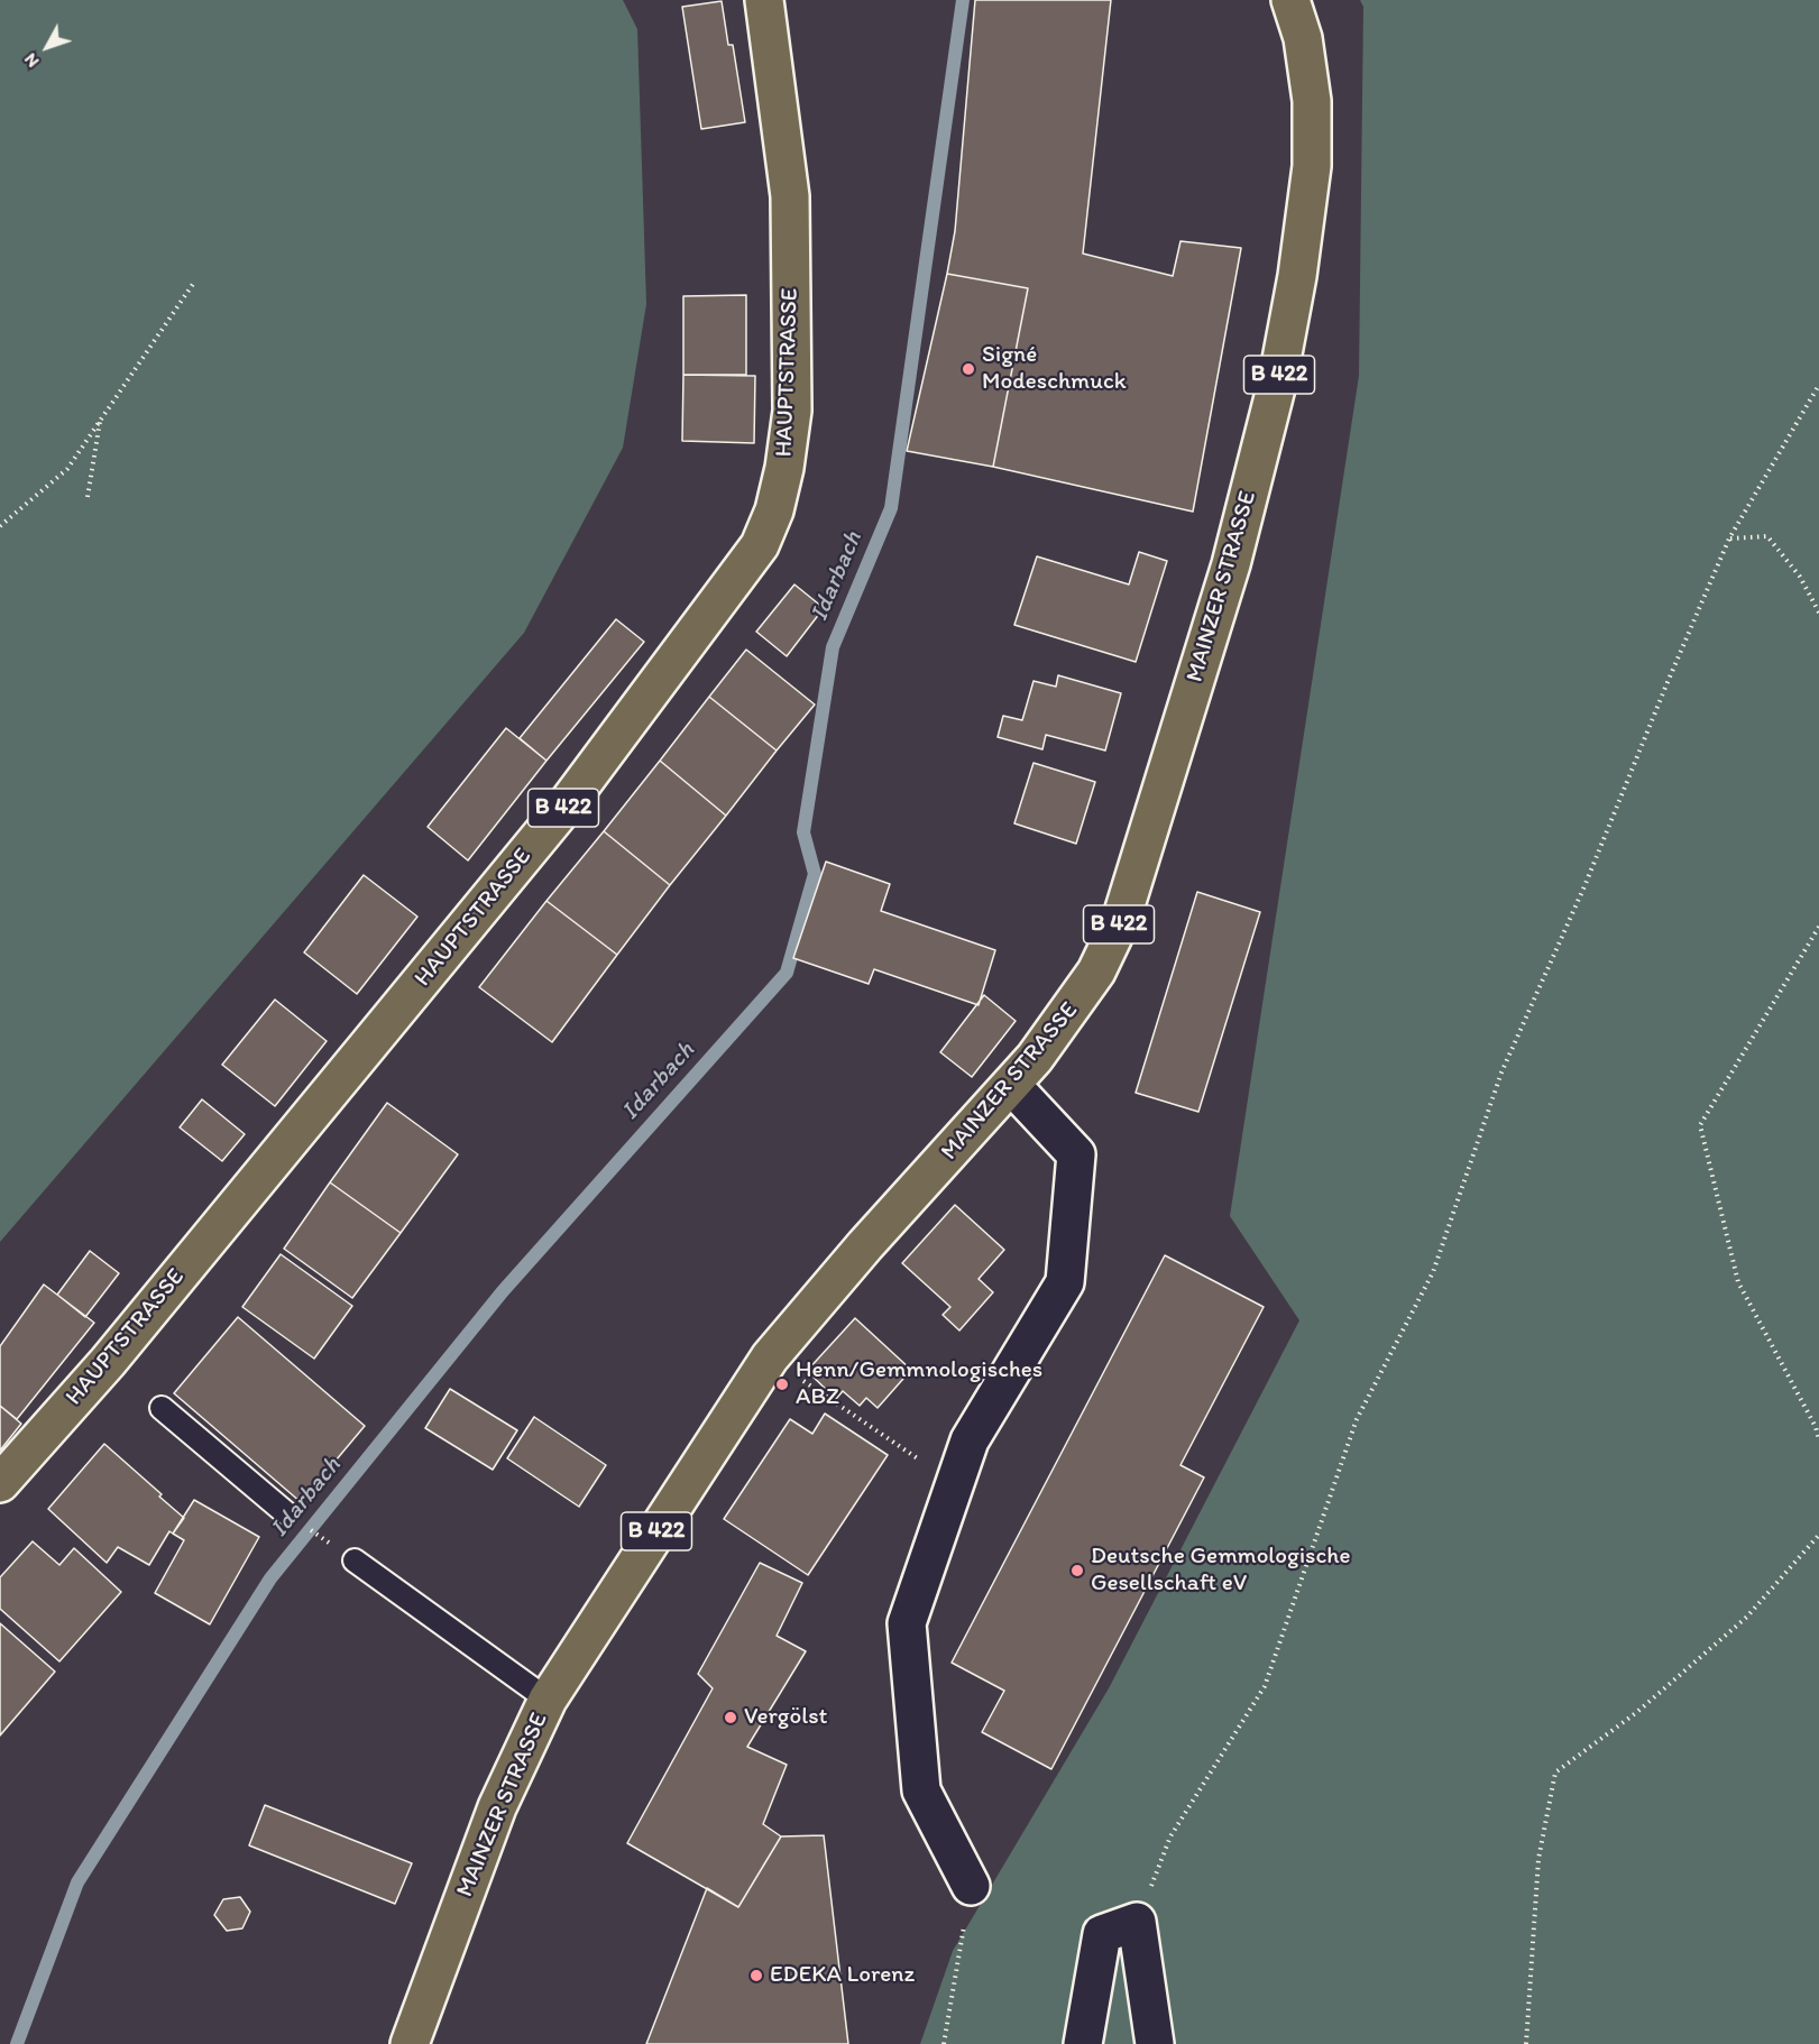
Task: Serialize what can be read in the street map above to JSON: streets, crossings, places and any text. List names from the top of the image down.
{
  "streets": {
    "main road": ["HAUPTSTRASSE", "B 422", "MAINZER STRASSE"]
  },
  "water": ["Idarbach"],
  "places": [
    "Signé Modeschmuck",
    "Henn/Gemmnologisches ABZ",
    "Deutsche Gemmologische Gesellschaft eV",
    "Vergölst",
    "EDEKA Lorenz"
  ],
  "north": "bottom left"
}
